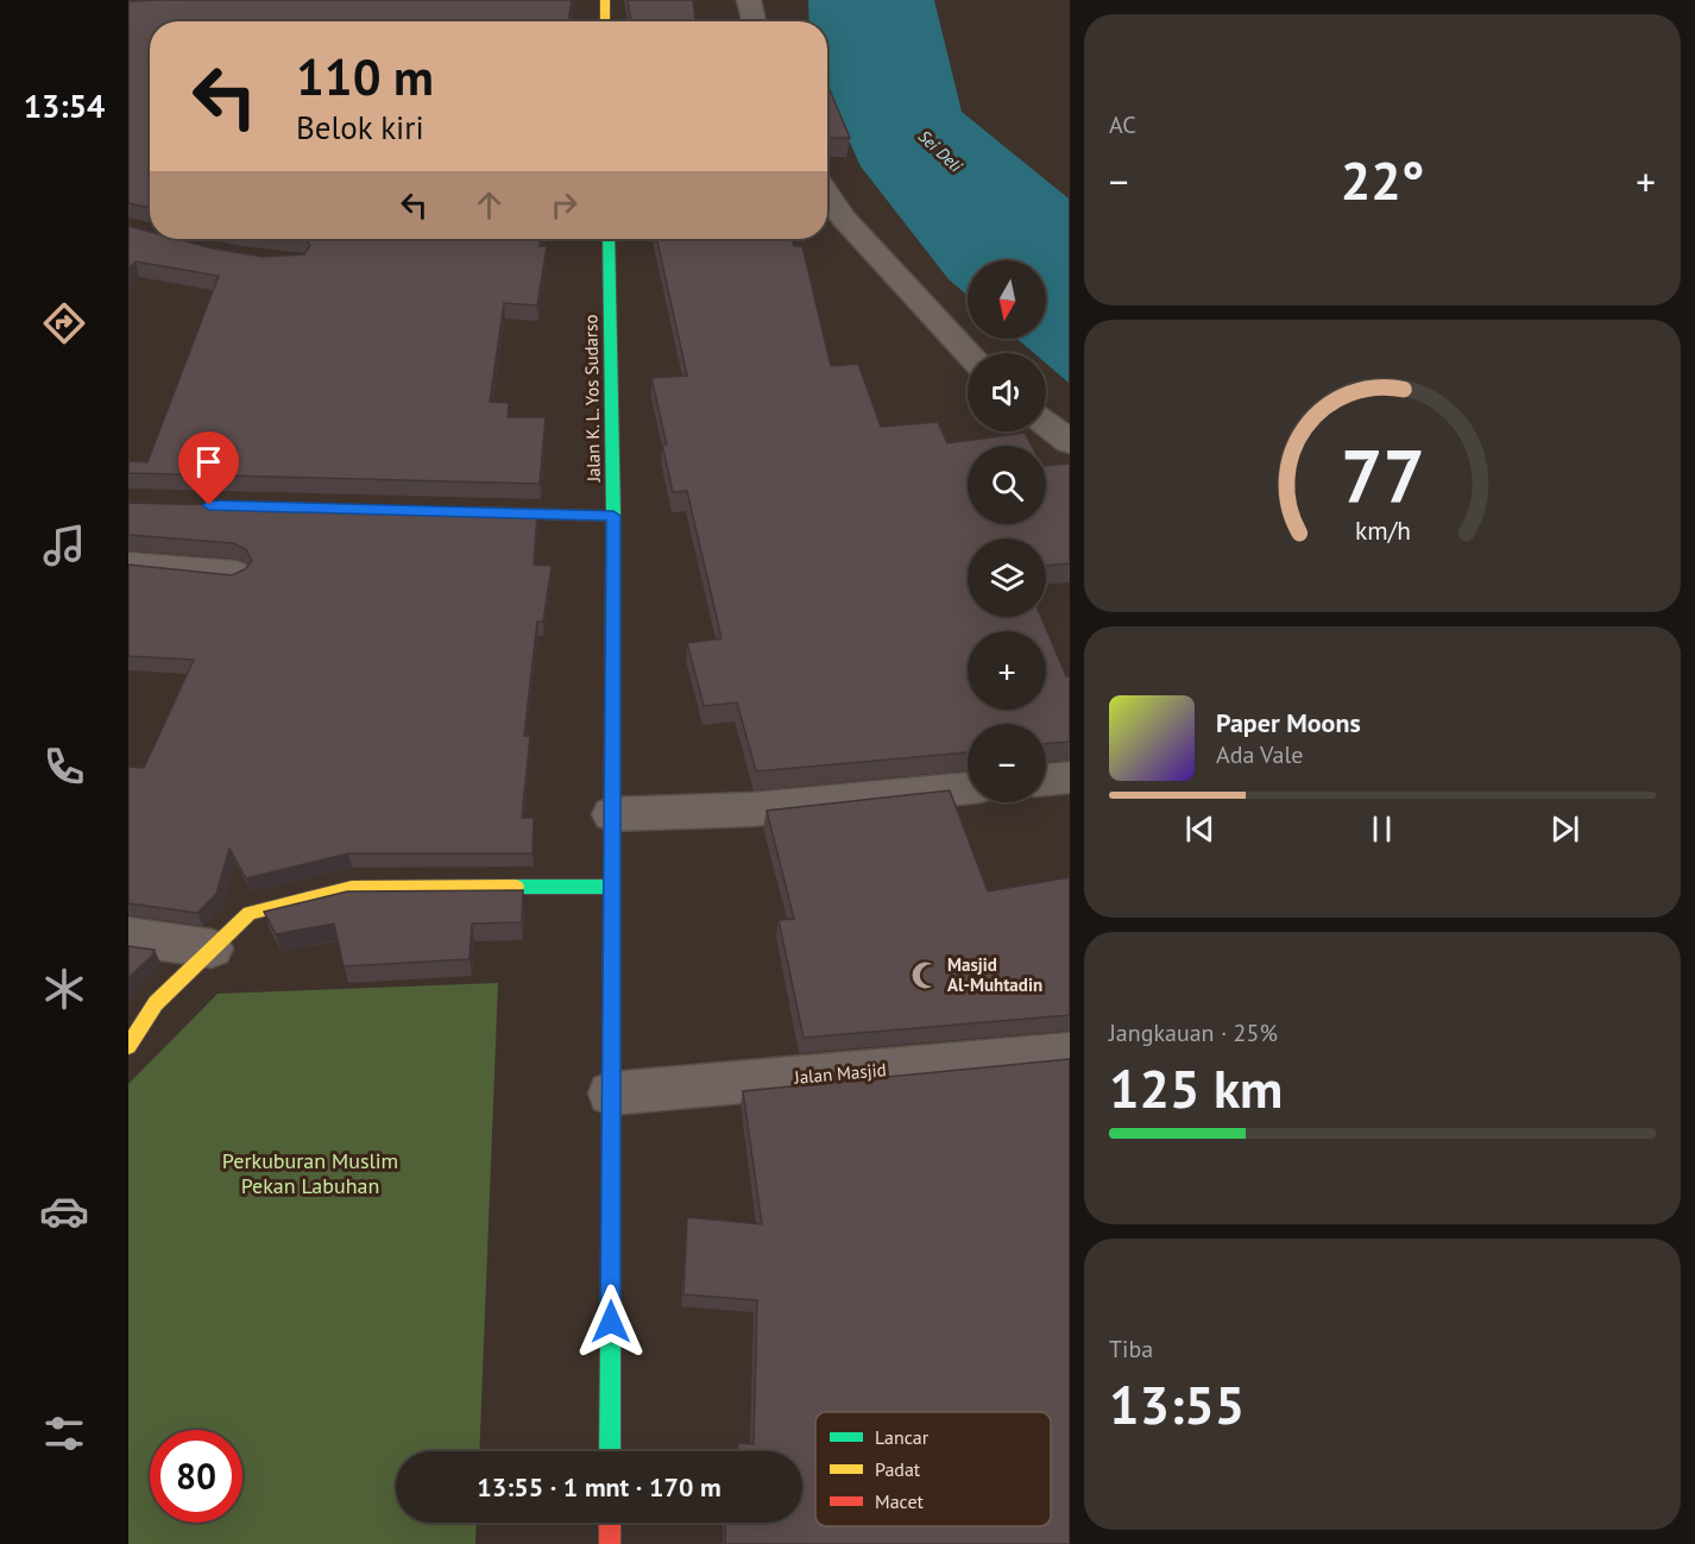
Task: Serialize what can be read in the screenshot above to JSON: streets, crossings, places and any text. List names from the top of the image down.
{
  "streets": {
    "main road": ["Jalan K. L. Yos Sudarso"],
    "street": ["Jalan Masjid"]
  },
  "crossings": [
    ["Jalan K. L. Yos Sudarso", "Jalan Masjid"]
  ],
  "water": ["Sei Deli"],
  "parks": ["Perkuburan Muslim Pekan Labuhan"],
  "places": {
    "mosque": ["Masjid Al-Muhtadin"]
  },
  "legend": ["Lancar", "Padat", "Macet"],
  "north": "bottom",
  "page": {
    "tabs": "13:54",
    "tile": [
      "AC",
      ["Jangkauan · 25%", "125 km"],
      ["Tiba", "13:55"]
    ],
    "turn": ["110 m", "Belok kiri"],
    "heat": ["−", "22°", "+"],
    "map_buttons": ["+", "−"],
    "song": ["Paper Moons", "Ada Vale"],
    "limit": "80",
    "trip": "13:55 · 1 mnt · 170 m",
    "gauge": ["77", "km/h"]
  }
}
